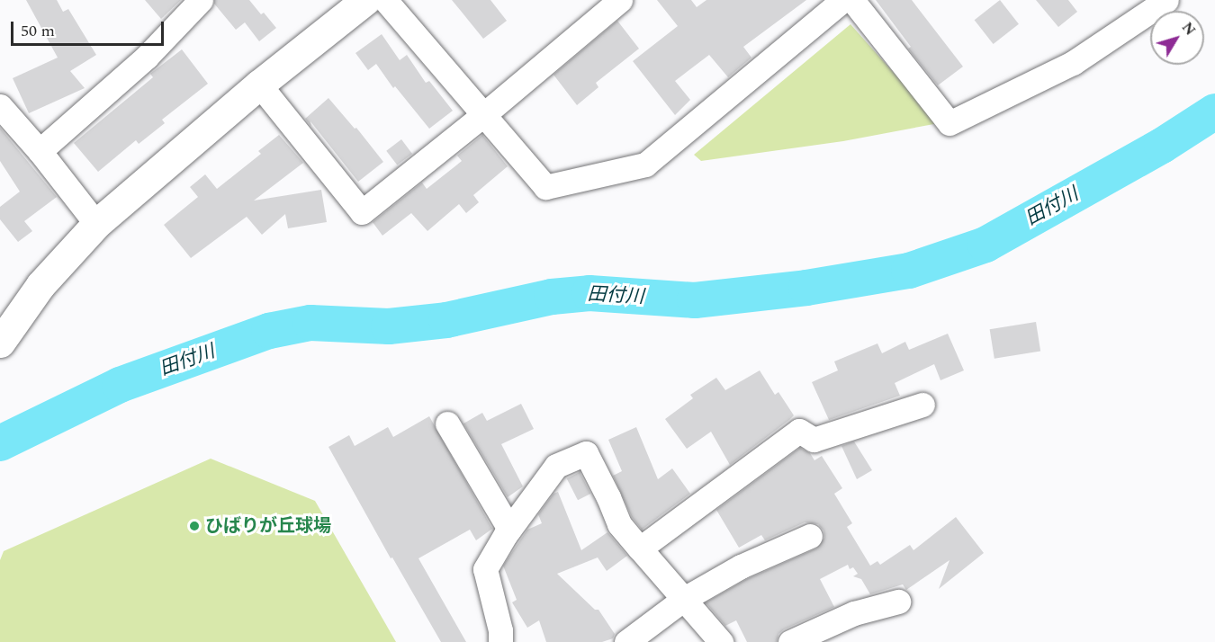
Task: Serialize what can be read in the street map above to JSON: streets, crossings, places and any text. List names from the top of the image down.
{
  "water": ["田付川"],
  "places": ["ひばりが丘球場"],
  "scale_bar": "50 m",
  "north": "top right"
}
